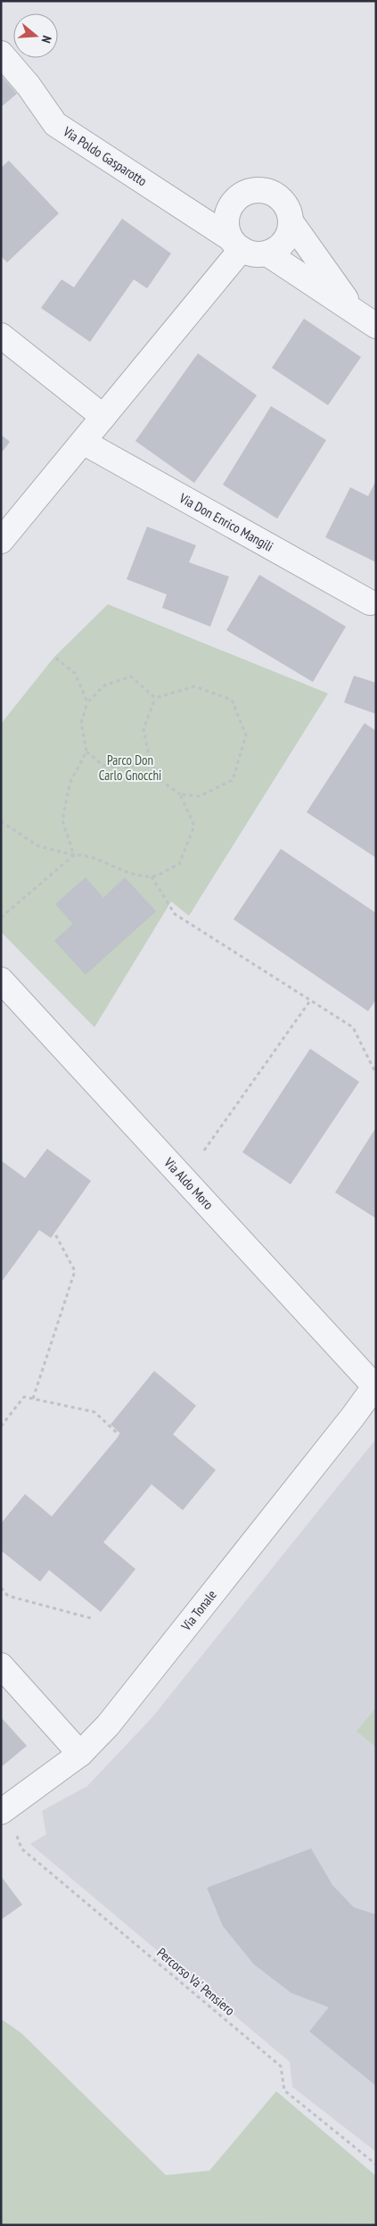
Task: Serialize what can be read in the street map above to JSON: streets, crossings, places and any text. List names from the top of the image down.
{
  "streets": {
    "street": [
      "Via Poldo Gasparotto",
      "Via Don Enrico Mangili",
      "Via Aldo Moro",
      "Via Tonale"
    ],
    "path": ["Percorso Va' Pensiero"]
  },
  "crossings": [
    ["Via Aldo Moro", "Via Tonale"],
    ["Via Tonale", "Percorso Va' Pensiero"]
  ],
  "parks": ["Parco Don Carlo Gnocchi"],
  "north": "right"
}
